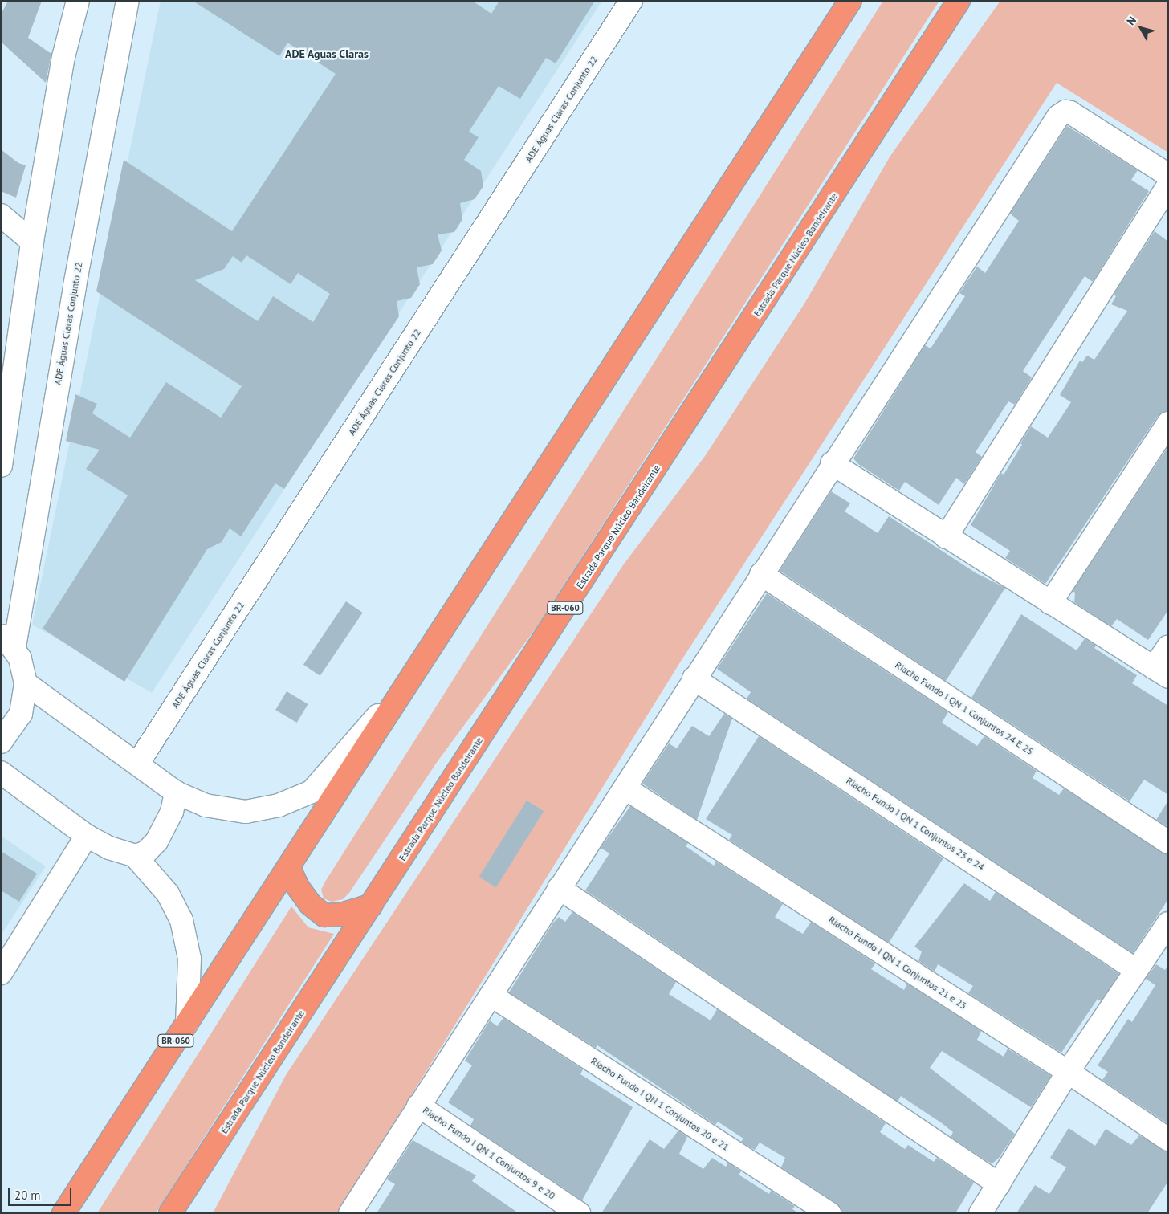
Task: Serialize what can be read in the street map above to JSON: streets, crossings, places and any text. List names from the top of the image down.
{
  "streets": {
    "highway": ["Estrada Parque Núcleo Bandeirante", "BR-060"],
    "street": [
      "ADE Águas Claras Conjunto 22",
      "Riacho Fundo I QN 1 Conjuntos 24 E 25",
      "Riacho Fundo I QN 1 Conjuntos 23 e 24",
      "Riacho Fundo I QN 1 Conjuntos 21 e 23",
      "Riacho Fundo I QN 1 Conjuntos 20 e 21",
      "Riacho Fundo I QN 1 Conjuntos 9 e 20"
    ]
  },
  "districts": ["ADE Aguas Claras"],
  "scale_bar": "20 m",
  "north": "top left"
}
